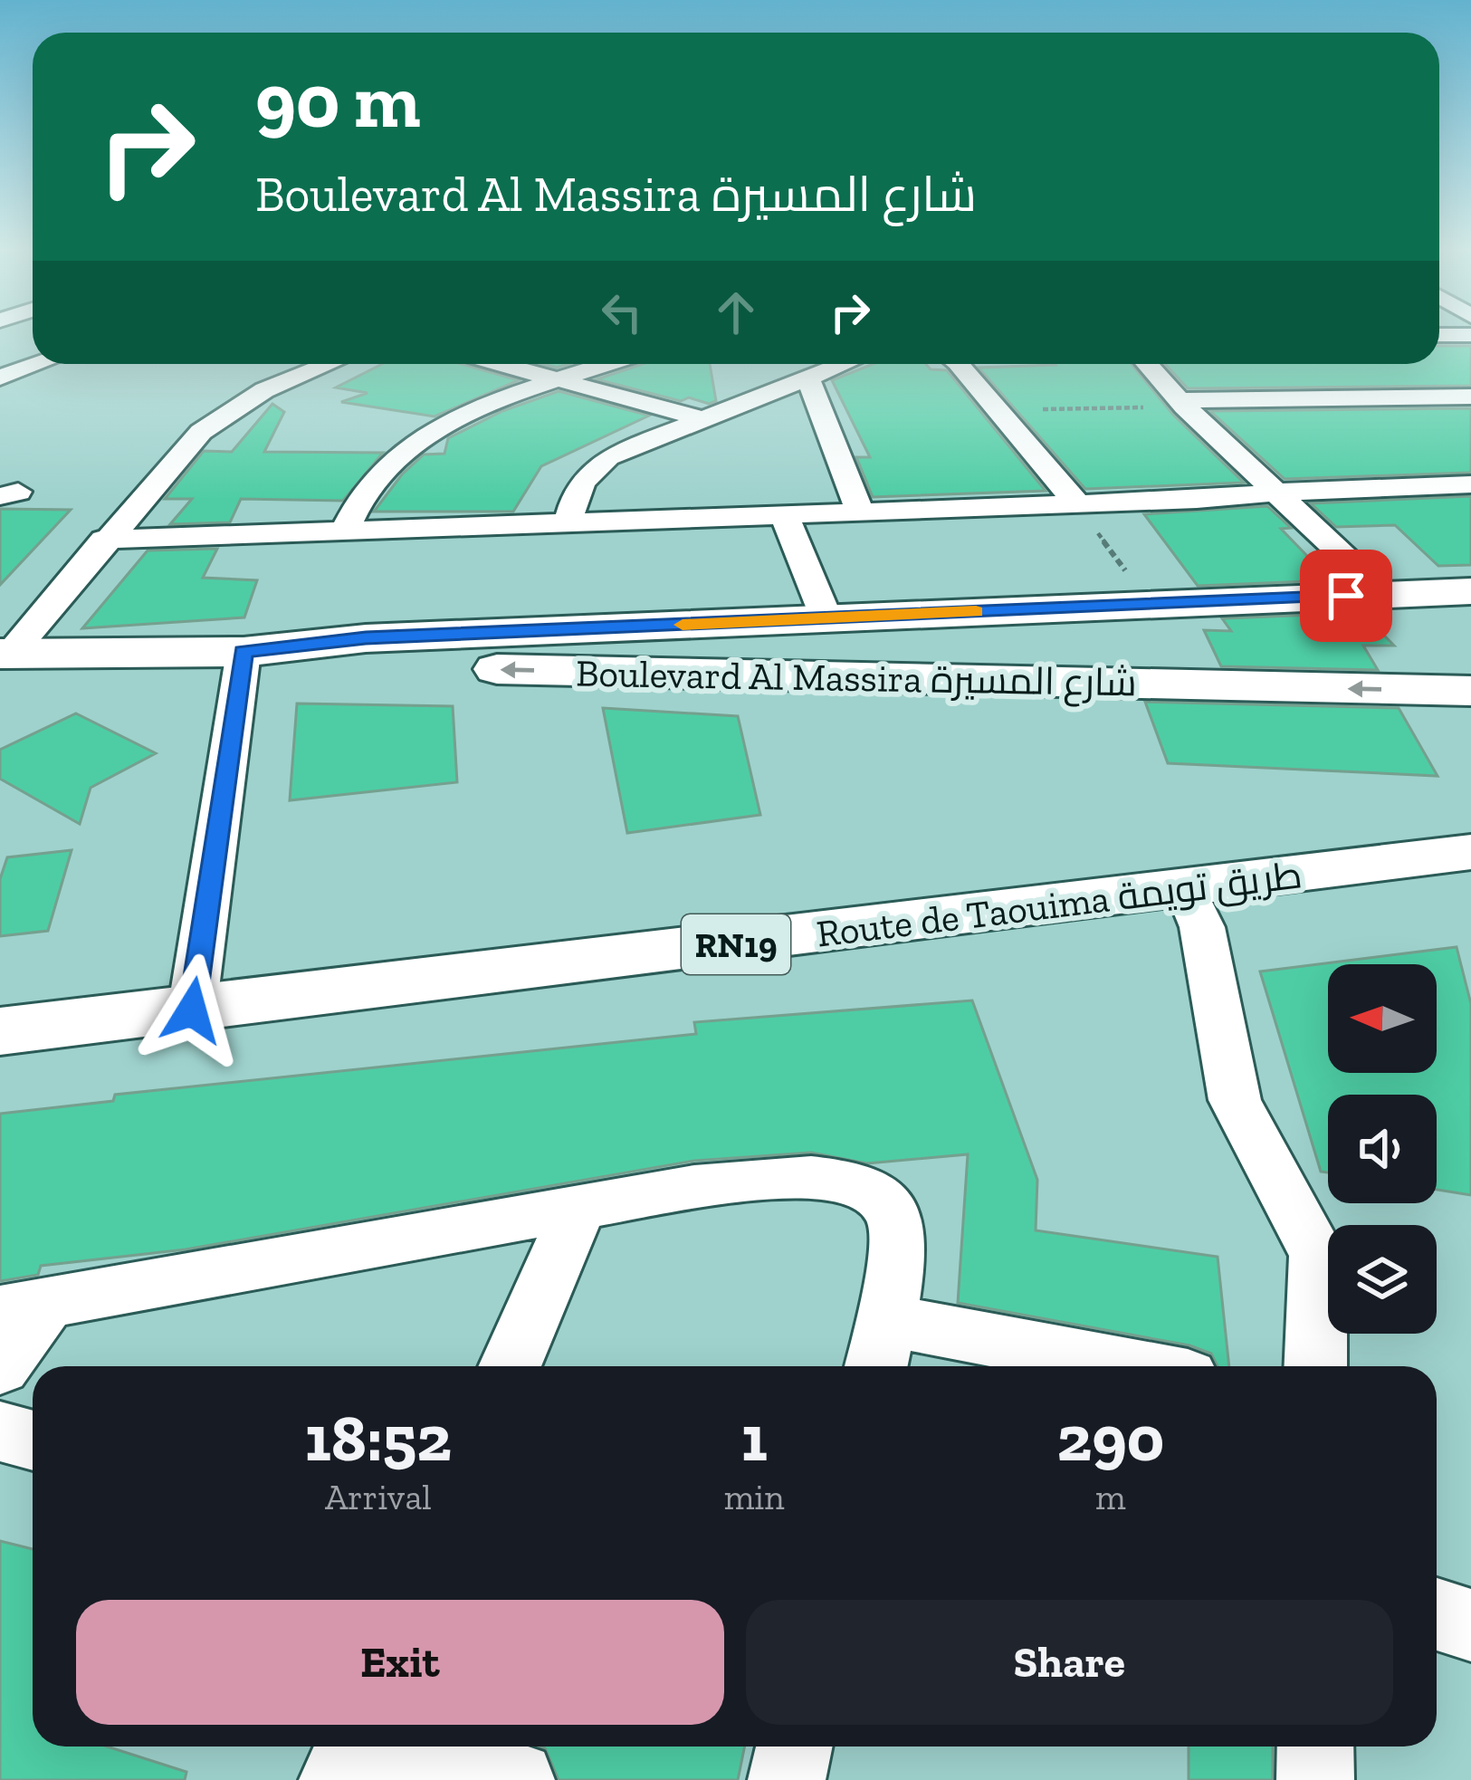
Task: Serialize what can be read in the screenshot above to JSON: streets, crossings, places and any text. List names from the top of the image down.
{
  "streets": {
    "main road": ["Boulevard Al Massira شارع المسيرة", "Route de Taouima طريق تويمة", "RN19"]
  },
  "north": "left",
  "page": {
    "turn": ["90 m", "Boulevard Al Massira شارع المسيرة"],
    "eta": [
      "18:52",
      "Arrival",
      "1",
      "min",
      "290",
      "m"
    ],
    "buttons": ["Exit", "Share"]
  }
}
